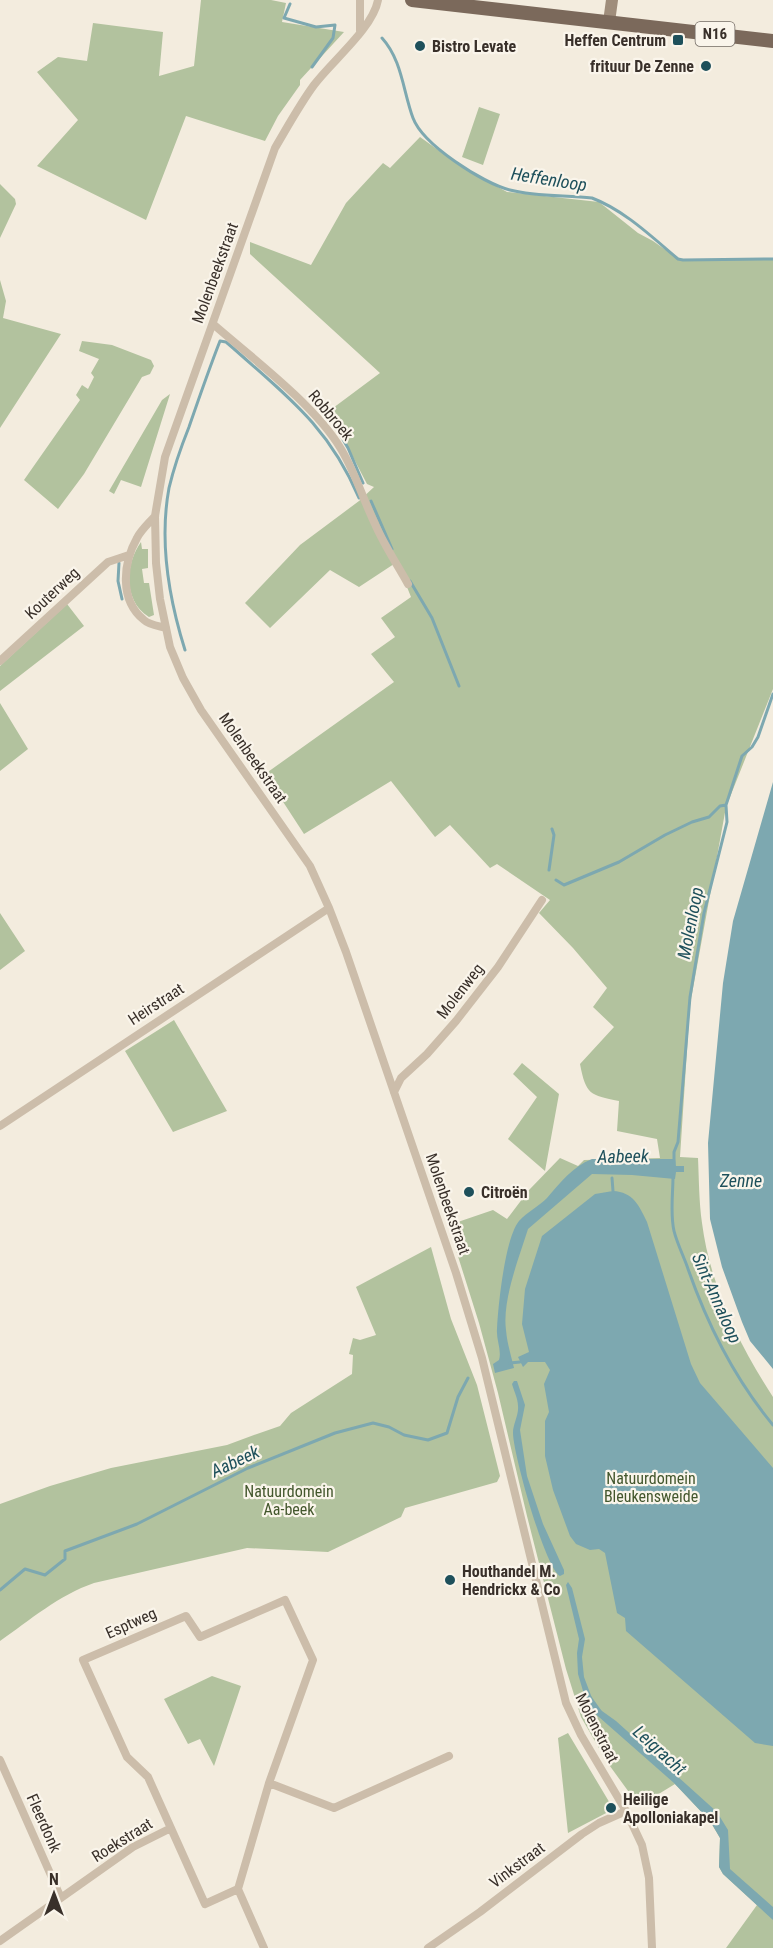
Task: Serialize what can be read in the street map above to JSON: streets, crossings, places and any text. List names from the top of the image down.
{
  "streets": {
    "main road": ["N16"],
    "street": [
      "Molenbeekstraat",
      "Robbroek",
      "Kouterweg",
      "Molenweg",
      "Heirstraat",
      "Esptweg",
      "Molenstraat",
      "Fleerdonk",
      "Roekstraat",
      "Vinkstraat"
    ]
  },
  "crossings": [
    ["Molenbeekstraat", "Robbroek"],
    ["Molenbeekstraat", "Molenweg"],
    ["Molenbeekstraat", "Heirstraat"],
    ["Molenbeekstraat", "Molenstraat"],
    ["Esptweg", "Roekstraat"],
    ["Molenstraat", "Vinkstraat"],
    ["Fleerdonk", "Roekstraat"]
  ],
  "water": [
    "Heffenloop",
    "Molenloop",
    "Aabeek",
    "Zenne",
    "Sint-Annaloop",
    "Leigracht"
  ],
  "parks": ["Natuurdomein Bleukensweide", "Natuurdomein Aa-beek"],
  "places": {
    "transit": ["Heffen Centrum"],
    "other": [
      "Bistro Levate",
      "frituur De Zenne",
      "Citroën",
      "Houthandel M. Hendrickx & Co",
      "Heilige Apolloniakapel"
    ]
  },
  "north": "top"
}
